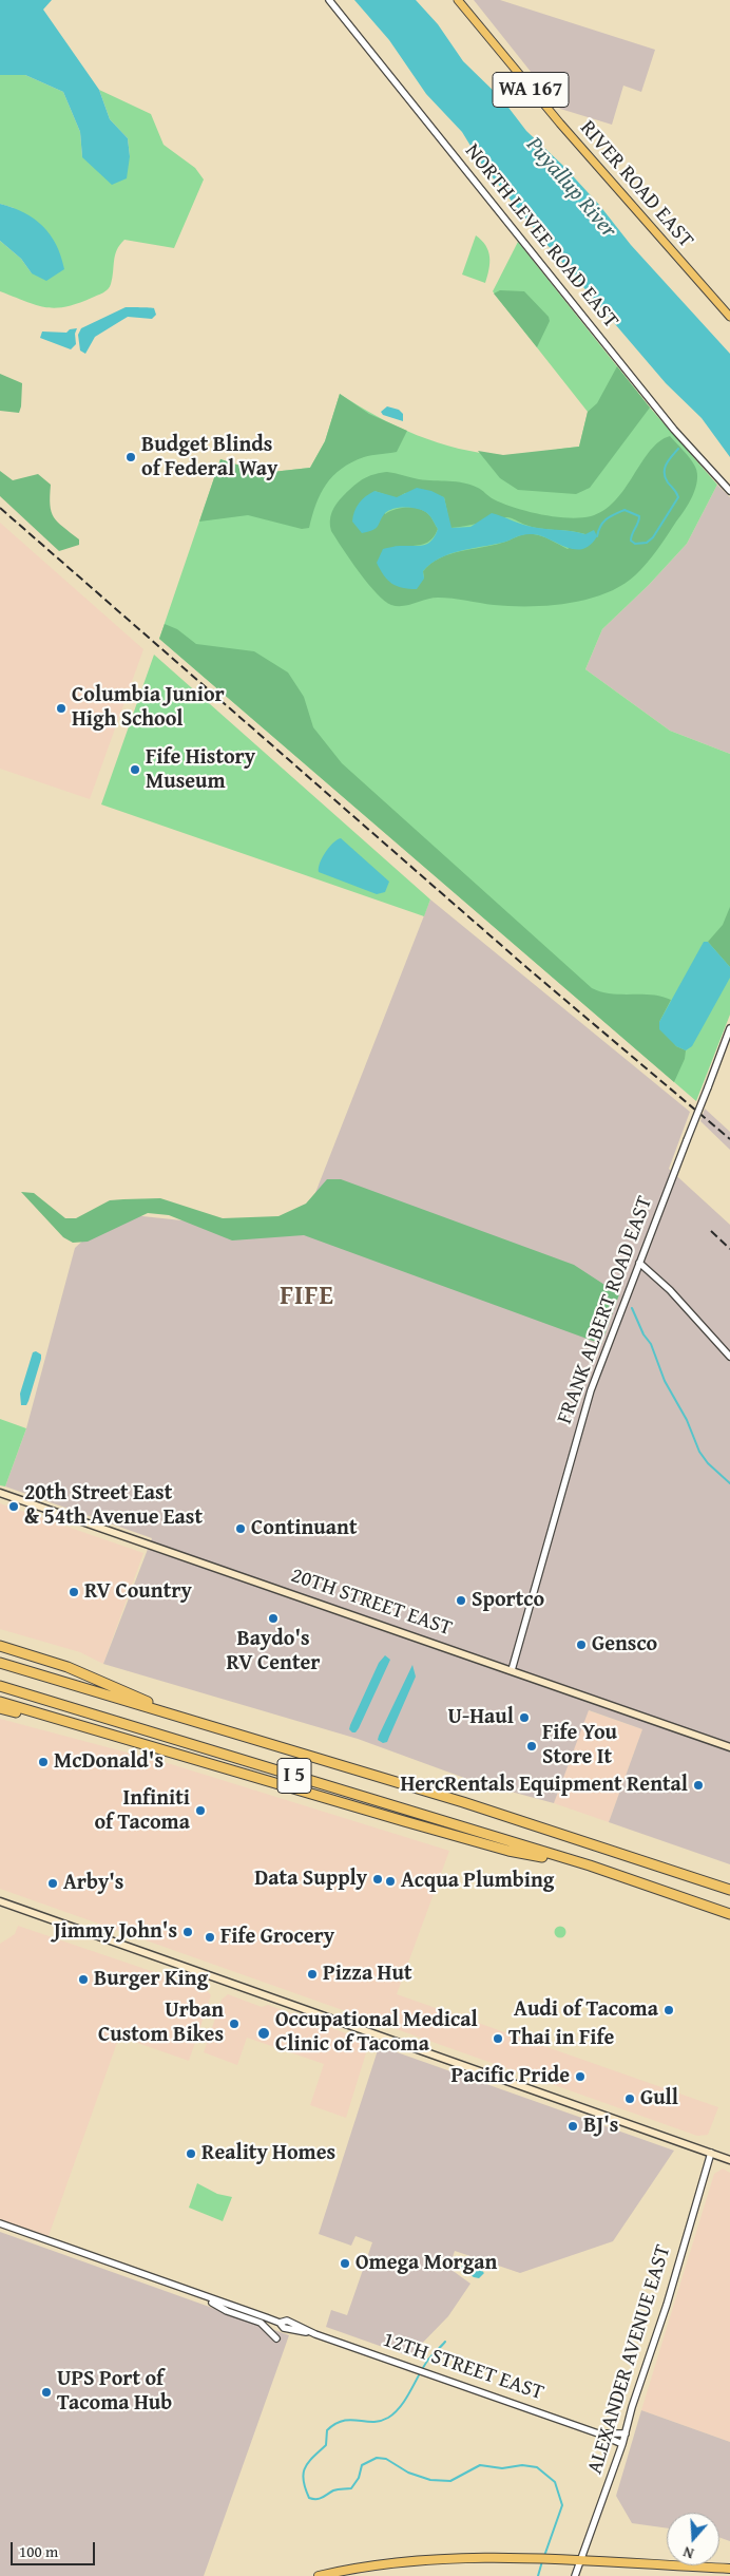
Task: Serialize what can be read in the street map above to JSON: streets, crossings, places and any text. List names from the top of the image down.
{
  "streets": {
    "highway": ["I 5"],
    "main road": ["WA 167", "RIVER ROAD EAST", "20TH STREET EAST"],
    "street": [
      "NORTH LEVEE ROAD EAST",
      "FRANK ALBERT ROAD EAST",
      "ALEXANDER AVENUE EAST",
      "12TH STREET EAST"
    ]
  },
  "crossings": [
    ["FRANK ALBERT ROAD EAST", "20TH STREET EAST"],
    ["ALEXANDER AVENUE EAST", "12TH STREET EAST"]
  ],
  "districts": ["FIFE"],
  "water": ["Puyallup River"],
  "places": [
    "Budget Blinds of Federal Way",
    "Columbia Junior High School",
    "Fife History Museum",
    "20th Street East & 54th Avenue East",
    "Continuant",
    "RV Country",
    "Sportco",
    "Baydo's RV Center",
    "Gensco",
    "U-Haul",
    "Fife You Store It",
    "McDonald's",
    "HercRentals Equipment Rental",
    "Infiniti of Tacoma",
    "Data Supply",
    "Acqua Plumbing",
    "Arby's",
    "Jimmy John's",
    "Fife Grocery",
    "Pizza Hut",
    "Burger King",
    "Audi of Tacoma",
    "Urban Custom Bikes",
    "Occupational Medical Clinic of Tacoma",
    "Thai in Fife",
    "Pacific Pride",
    "Gull",
    "BJ's",
    "Reality Homes",
    "Omega Morgan",
    "UPS Port of Tacoma Hub"
  ],
  "scale_bar": "100 m",
  "north": "bottom"
}
